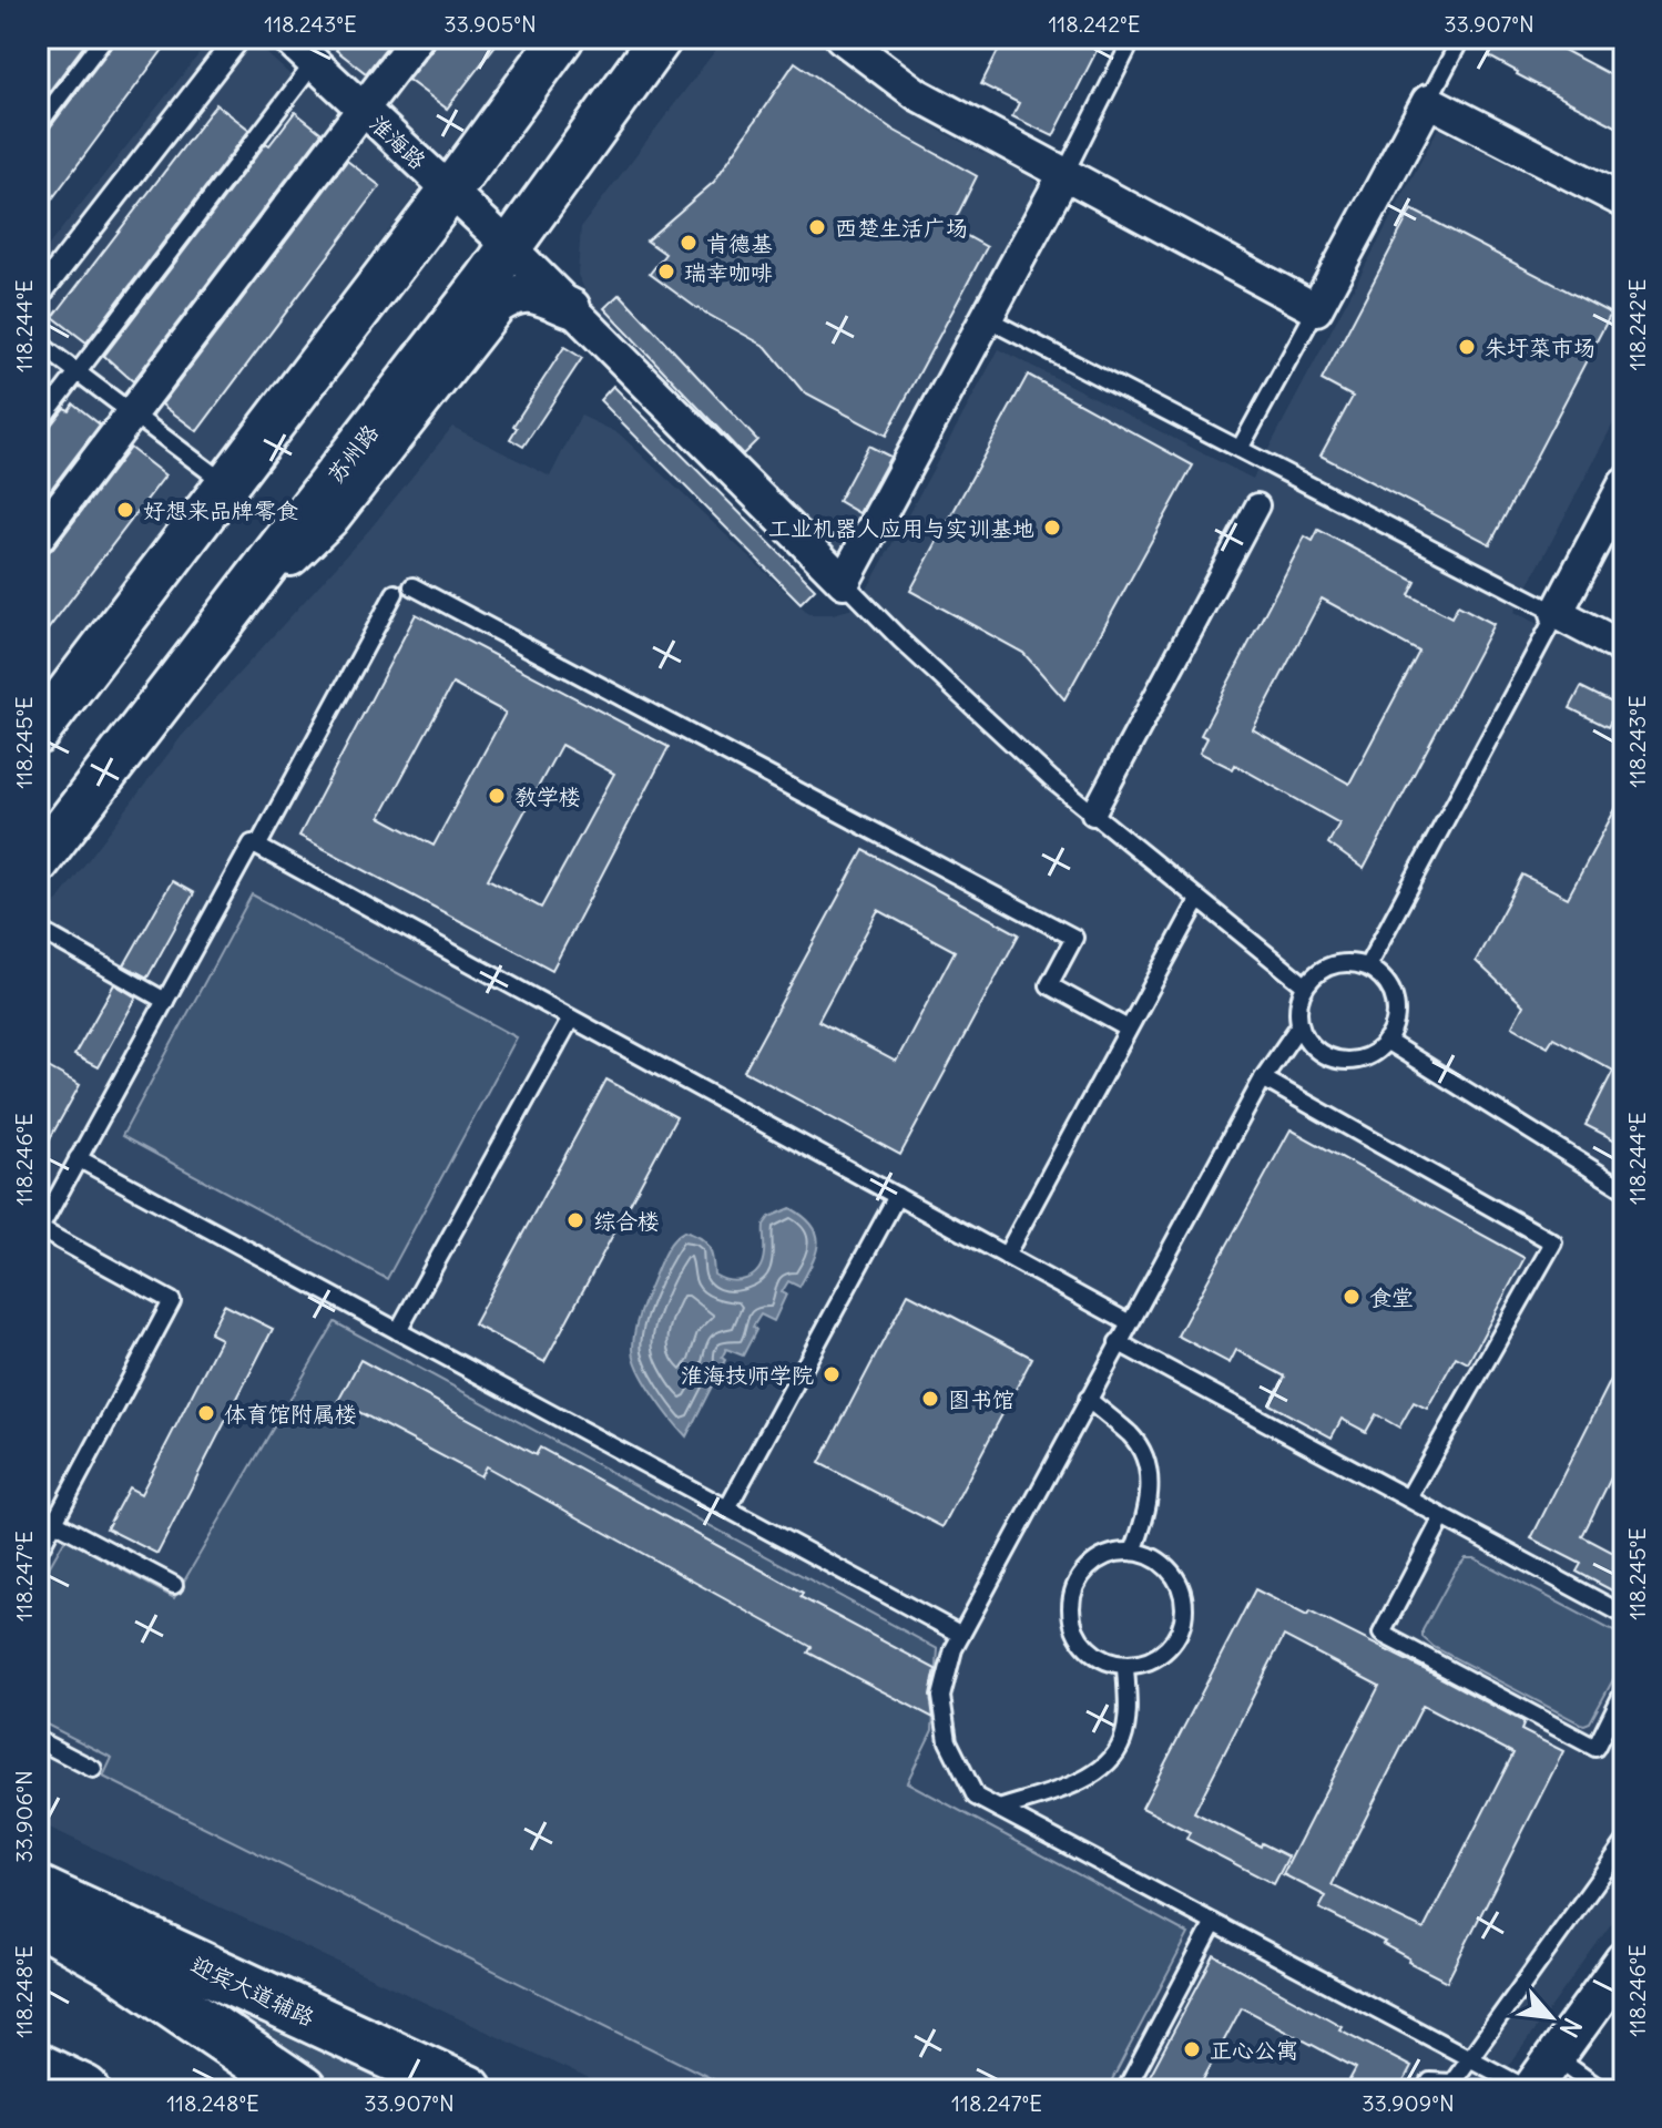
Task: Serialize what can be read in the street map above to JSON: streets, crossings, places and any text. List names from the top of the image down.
{
  "streets": {
    "main road": ["苏州路", "迎宾大道辅路"],
    "street": ["淮海路"]
  },
  "crossings": [
    ["淮海路", "苏州路"]
  ],
  "places": [
    "西楚生活广场",
    "肯德基",
    "瑞幸咖啡",
    "朱圩菜市场",
    "好想来品牌零食",
    "工业机器人应用与实训基地",
    "教学楼",
    "综合楼",
    "食堂",
    "淮海技师学院",
    "图书馆",
    "体育馆附属楼",
    "正心公寓"
  ],
  "north": "bottom right",
  "coordinates": [
    "118.243°E",
    "33.905°N",
    "118.242°E",
    "33.907°N",
    "118.244°E",
    "118.245°E",
    "118.246°E",
    "118.247°E",
    "33.906°N",
    "118.248°E",
    "33.909°N"
  ]
}
